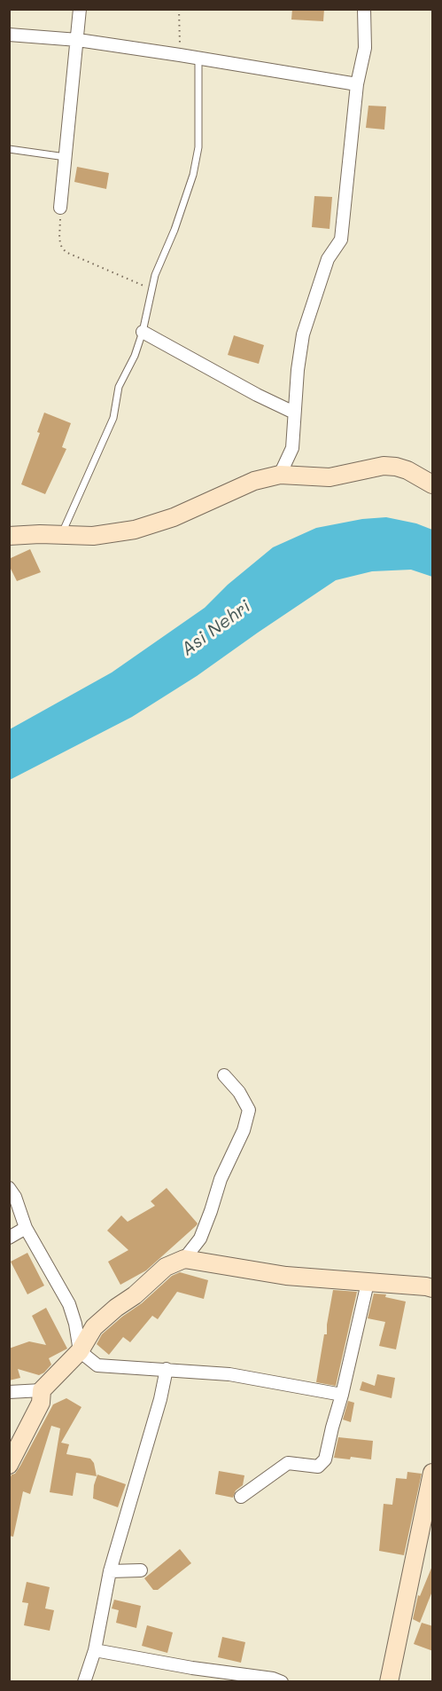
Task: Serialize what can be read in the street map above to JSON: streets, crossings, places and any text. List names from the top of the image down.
{
  "water": ["Asi Nehri"]
}
